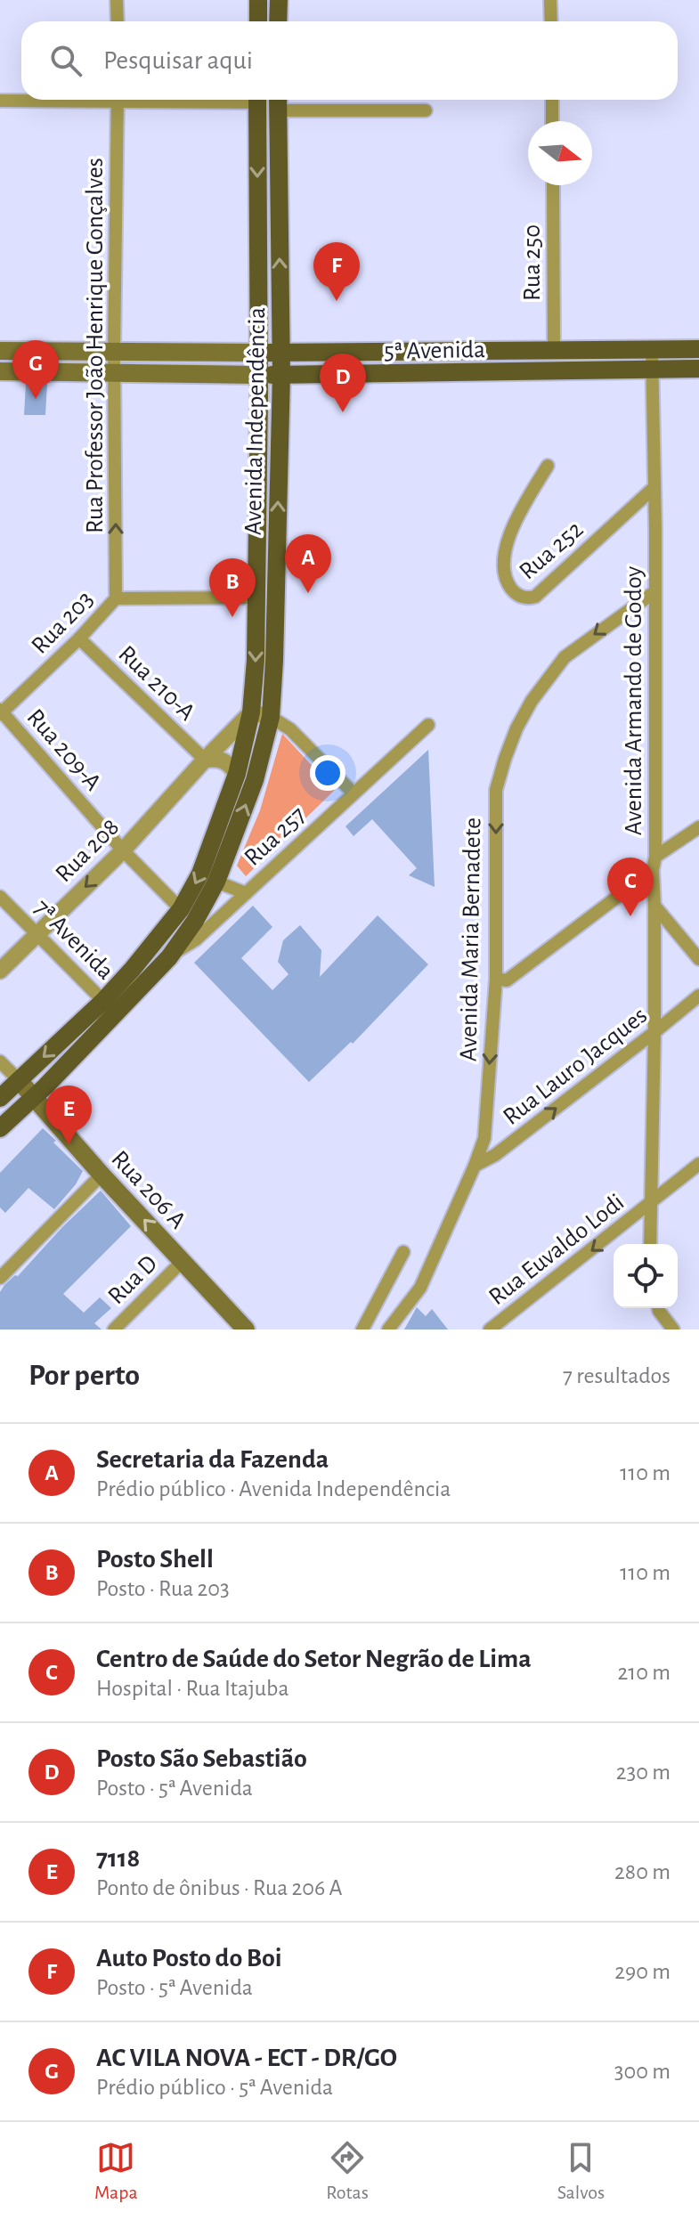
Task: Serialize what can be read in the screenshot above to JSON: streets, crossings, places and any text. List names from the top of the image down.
{
  "streets": {
    "main road": ["5ª Avenida", "Avenida Independência", "Rua 206 A"],
    "street": [
      "Rua 250",
      "Rua Professor João Henrique Gonçalves",
      "Rua 252",
      "Rua 203",
      "Rua 210-A",
      "Avenida Armando de Godoy",
      "Rua 209-A",
      "Rua 257",
      "Rua 208",
      "7ª Avenida",
      "Avenida Maria Bernadete",
      "Rua Lauro Jacques",
      "Rua Euvaldo Lodi",
      "Rua D"
    ]
  },
  "crossings": [
    ["Rua 250", "5ª Avenida"],
    ["Rua Professor João Henrique Gonçalves", "5ª Avenida"],
    ["Rua Professor João Henrique Gonçalves", "Rua 203"],
    ["5ª Avenida", "Avenida Independência"],
    ["5ª Avenida", "Avenida Armando de Godoy"],
    ["Avenida Independência", "Rua 203"],
    ["Avenida Independência", "Rua 209-A"],
    ["Avenida Independência", "Rua 257"],
    ["Avenida Independência", "Rua 208"],
    ["Avenida Independência", "7ª Avenida"],
    ["Avenida Independência", "Rua 206 A"],
    ["Rua 252", "Avenida Armando de Godoy"],
    ["Rua 203", "Rua 210-A"],
    ["Rua 203", "Rua 209-A"],
    ["Rua 210-A", "Rua 208"],
    ["Avenida Armando de Godoy", "Avenida Maria Bernadete"],
    ["Avenida Armando de Godoy", "Rua Lauro Jacques"],
    ["Avenida Armando de Godoy", "Rua Euvaldo Lodi"],
    ["Rua 209-A", "Rua 208"],
    ["Rua 208", "7ª Avenida"],
    ["Avenida Maria Bernadete", "Rua Lauro Jacques"],
    ["Rua 206 A", "Rua D"]
  ],
  "one_way": [
    "Rua Professor João Henrique Gonçalves",
    "Avenida Maria Bernadete",
    "Rua Lauro Jacques",
    "Rua 206 A",
    "Rua Euvaldo Lodi"
  ],
  "north": "right",
  "page": {
    "search": "Pesquisar aqui",
    "pins": [
      "F",
      "G",
      "D",
      "A",
      "B",
      "C",
      "E"
    ],
    "heading": ["Por perto", "7 resultados"],
    "list": [
      {
        "mark": "A",
        "name": "Secretaria da Fazenda",
        "note": "Prédio público · Avenida Independência",
        "value": "110 m"
      },
      {
        "mark": "B",
        "name": "Posto Shell",
        "note": "Posto · Rua 203",
        "value": "110 m"
      },
      {
        "mark": "C",
        "name": "Centro de Saúde do Setor Negrão de Lima",
        "note": "Hospital · Rua Itajuba",
        "value": "210 m"
      },
      {
        "mark": "D",
        "name": "Posto São Sebastião",
        "note": "Posto · 5ª Avenida",
        "value": "230 m"
      },
      {
        "mark": "E",
        "name": "7118",
        "note": "Ponto de ônibus · Rua 206 A",
        "value": "280 m"
      },
      {
        "mark": "F",
        "name": "Auto Posto do Boi",
        "note": "Posto · 5ª Avenida",
        "value": "290 m"
      },
      {
        "mark": "G",
        "name": "AC VILA NOVA - ECT - DR/GO",
        "note": "Prédio público · 5ª Avenida",
        "value": "300 m"
      }
    ],
    "nav": ["Mapa", "Rotas", "Salvos"]
  }
}
